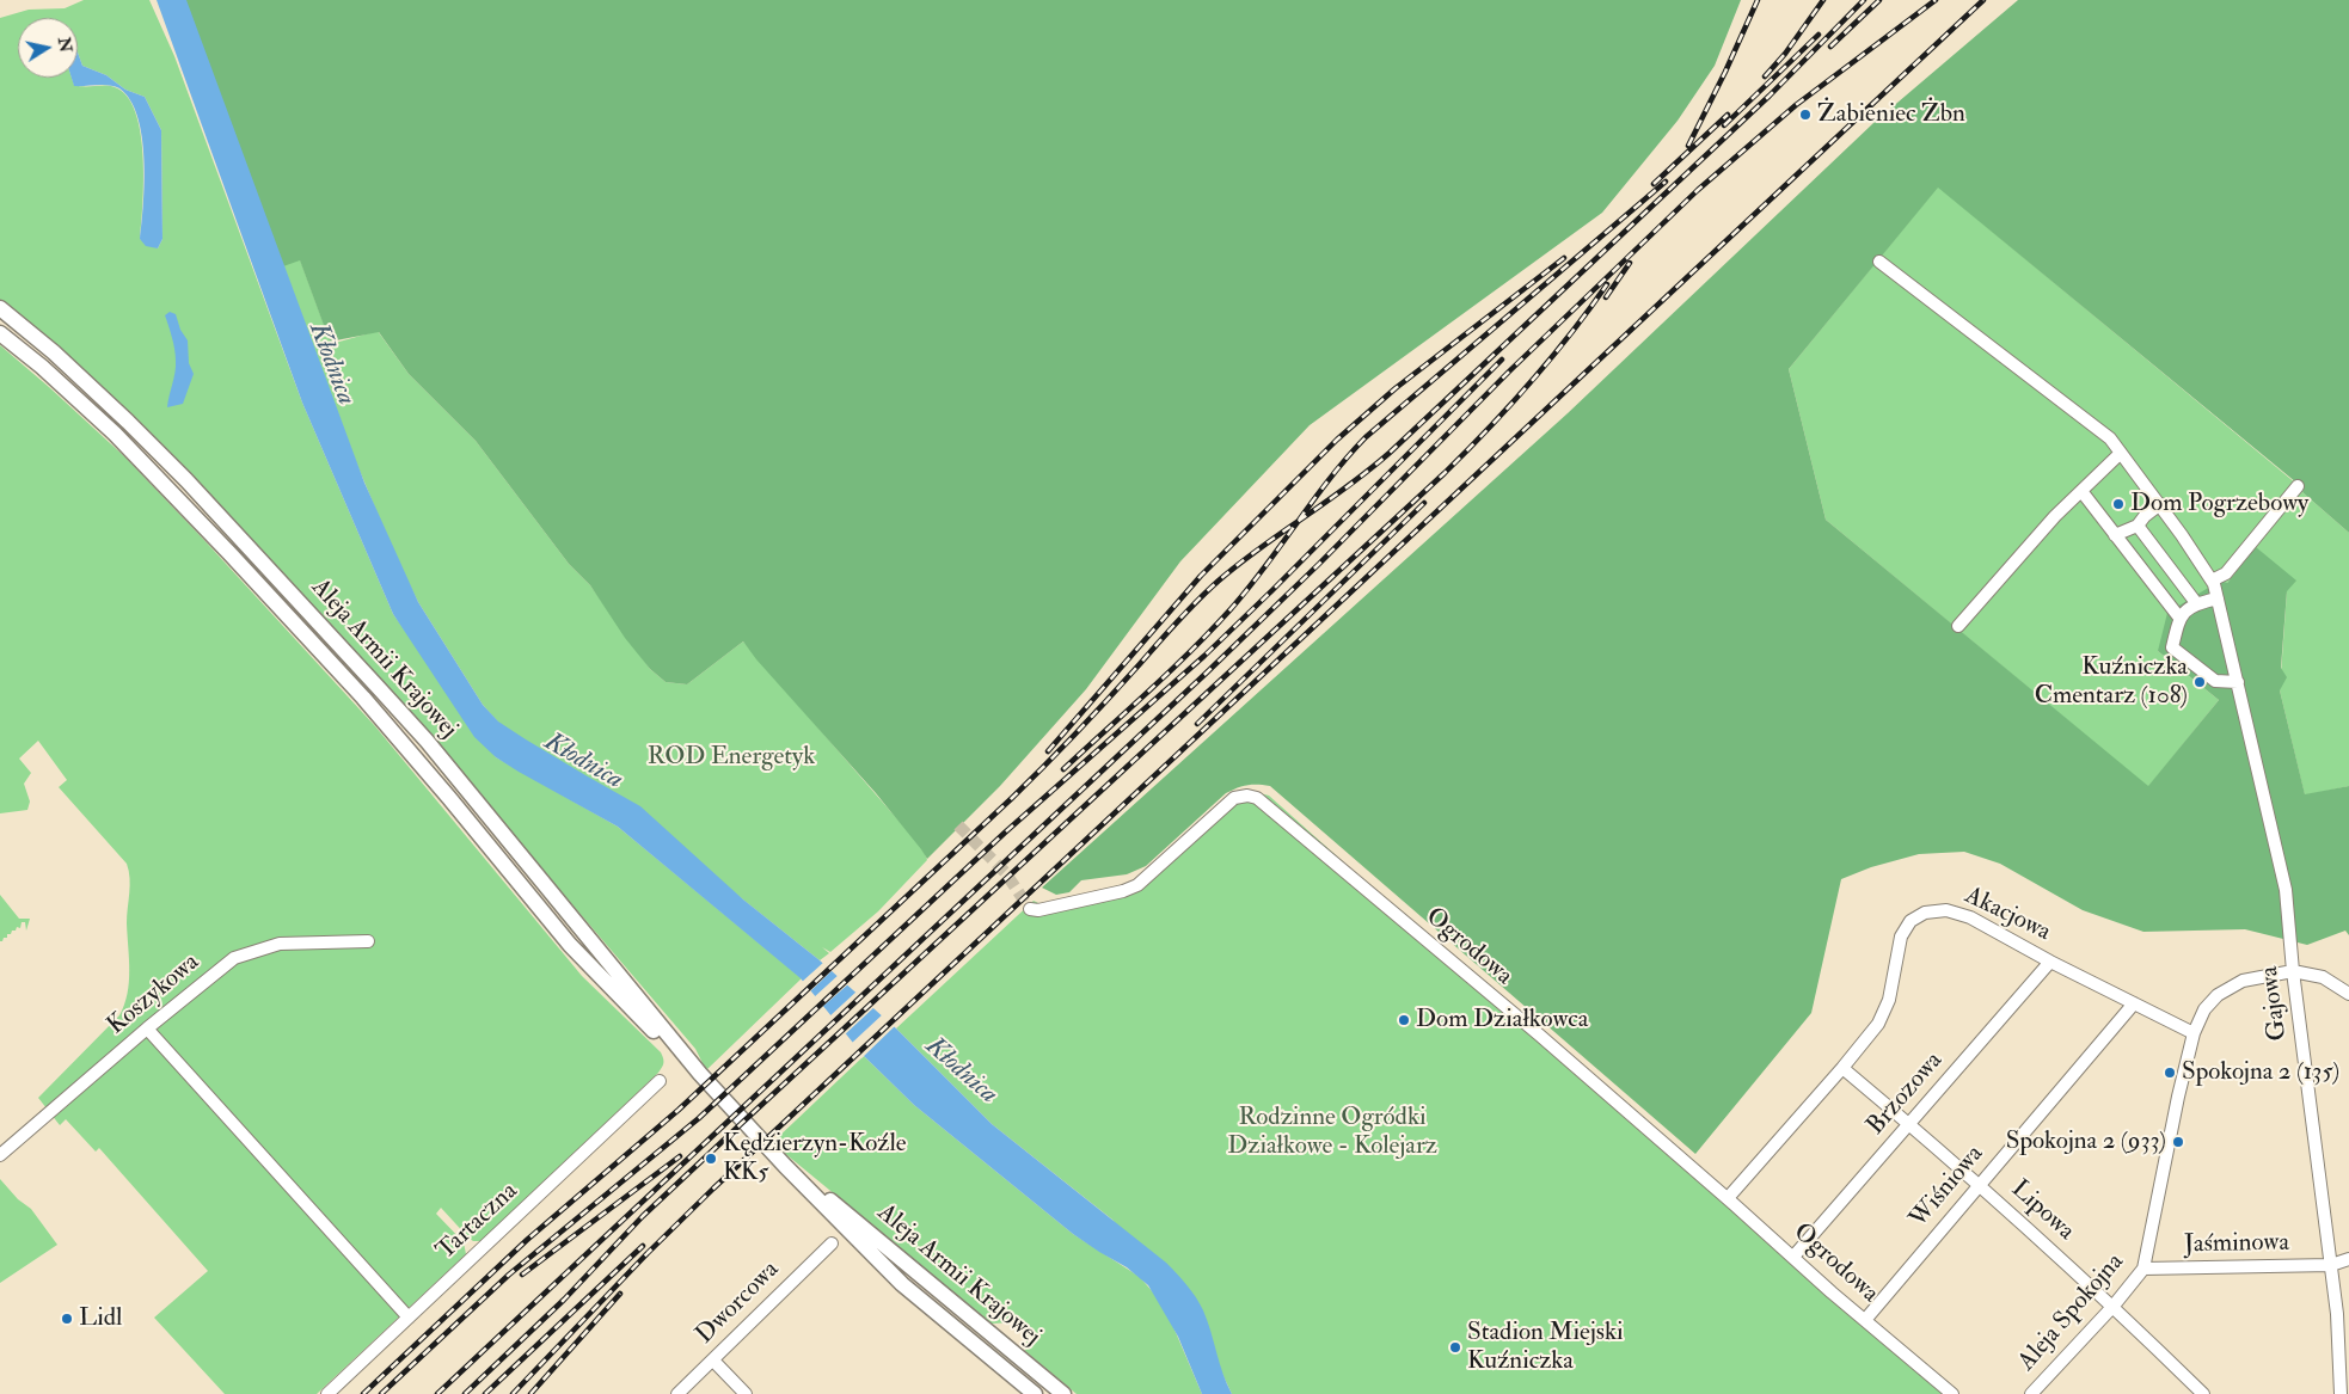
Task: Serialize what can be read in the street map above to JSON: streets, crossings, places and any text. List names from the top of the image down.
{
  "streets": {
    "main road": ["Aleja Armii Krajowej"],
    "street": [
      "Akacjowa",
      "Ogrodowa",
      "Koszykowa",
      "Gajowa",
      "Brzozowa",
      "Wiśniowa",
      "Lipowa",
      "Tartaczna",
      "Jaśminowa",
      "Dworcowa",
      "Aleja Spokojna"
    ]
  },
  "crossings": [
    ["Akacjowa", "Ogrodowa"],
    ["Akacjowa", "Brzozowa"],
    ["Akacjowa", "Wiśniowa"],
    ["Akacjowa", "Lipowa"],
    ["Akacjowa", "Aleja Spokojna"],
    ["Ogrodowa", "Brzozowa"],
    ["Ogrodowa", "Wiśniowa"],
    ["Gajowa", "Jaśminowa"],
    ["Gajowa", "Aleja Spokojna"],
    ["Brzozowa", "Lipowa"],
    ["Wiśniowa", "Lipowa"],
    ["Lipowa", "Aleja Spokojna"],
    ["Jaśminowa", "Aleja Spokojna"]
  ],
  "water": ["Kłodnica"],
  "parks": ["ROD Energetyk", "Rodzinne Ogródki Działkowe - Kolejarz"],
  "places": [
    "Żabieniec Żbn",
    "Dom Pogrzebowy",
    "Kuźniczka Cmentarz (108)",
    "Dom Działkowca",
    "Spokojna 2 (135)",
    "Spokojna 2 (933)",
    "Kędzierzyn-Koźle KK5",
    "Lidl",
    "Stadion Miejski Kuźniczka"
  ],
  "north": "right"
}
